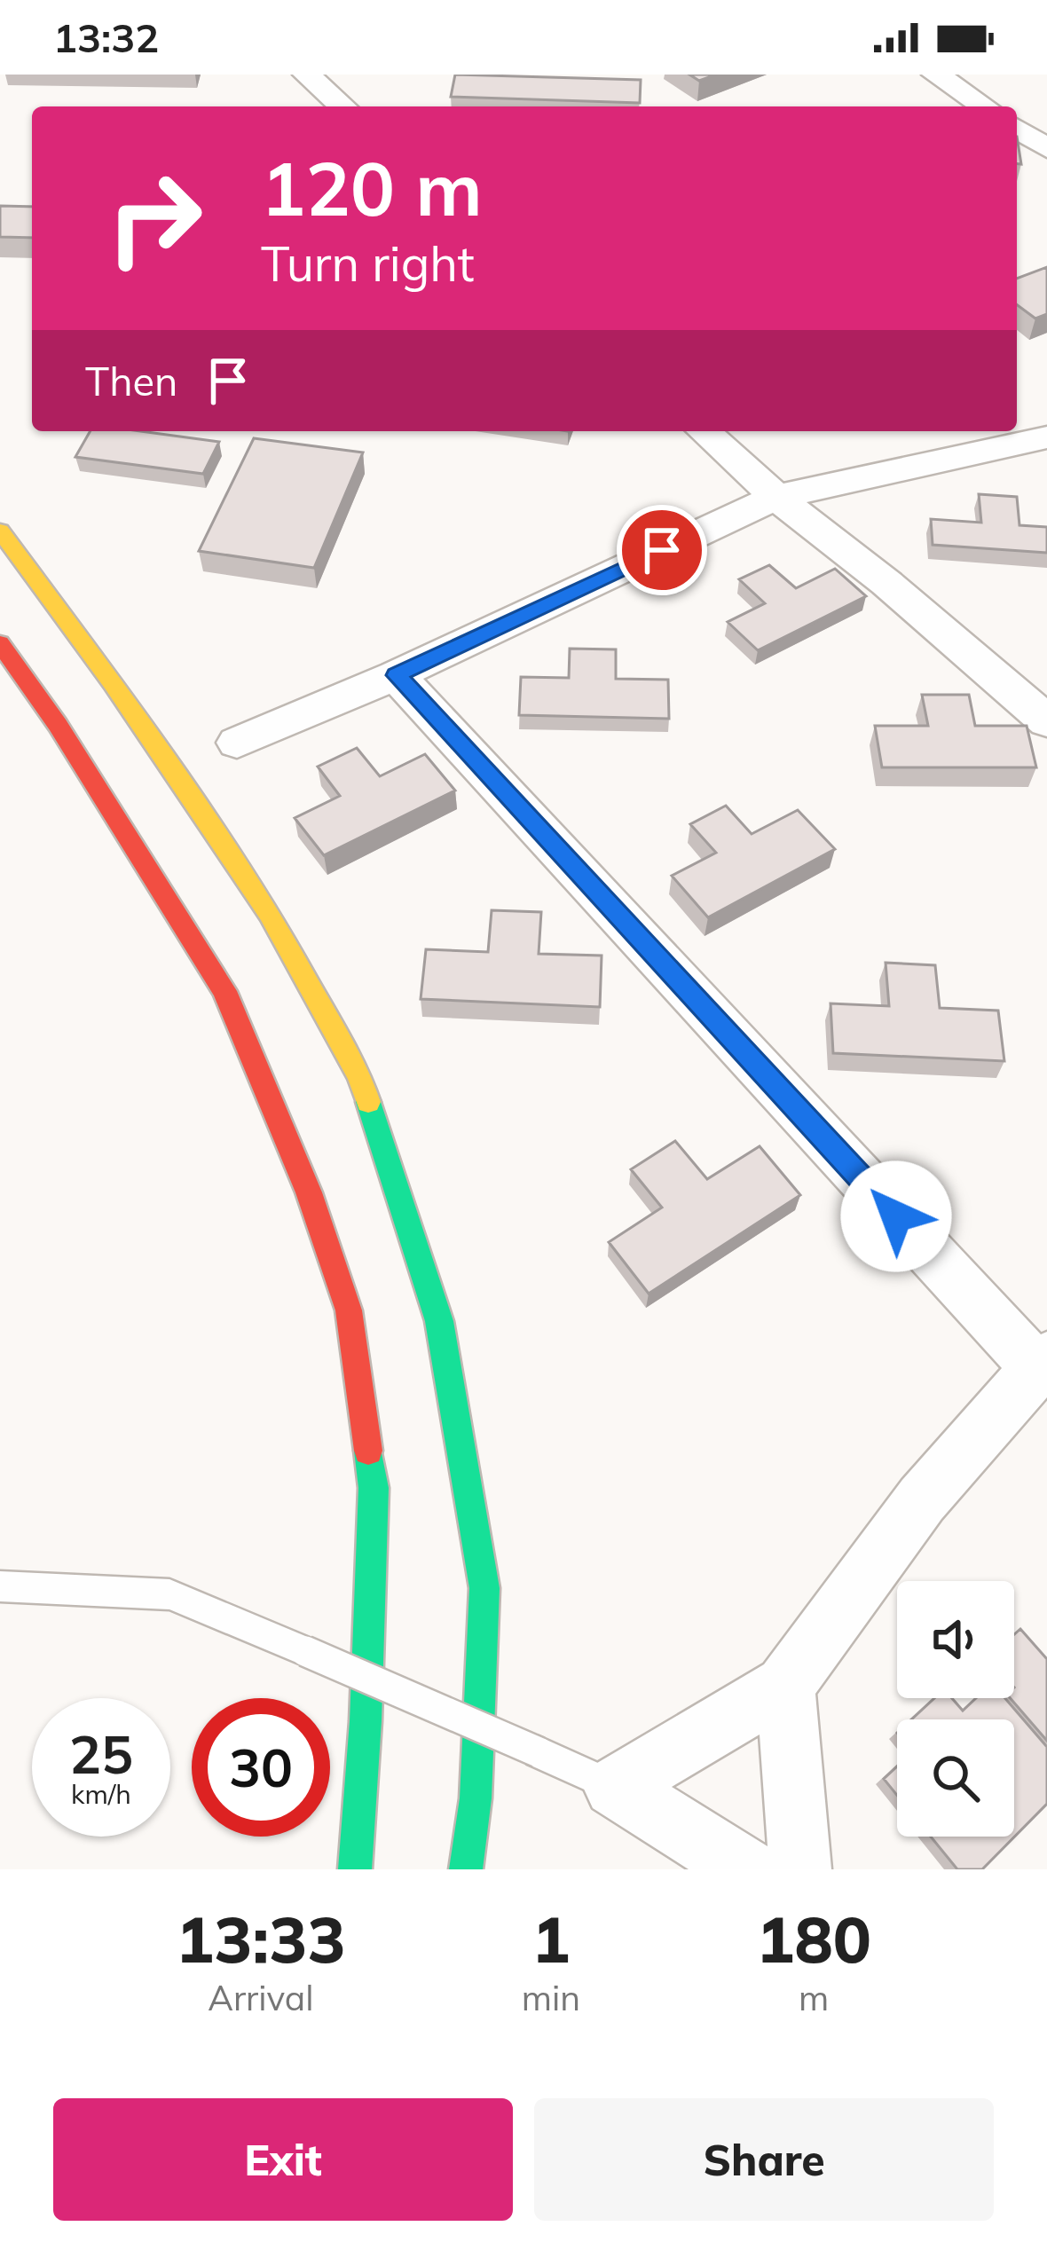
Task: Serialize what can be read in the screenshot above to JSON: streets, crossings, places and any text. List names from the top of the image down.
{
  "page": {
    "status": "13:32",
    "turn": ["120 m", "Turn right"],
    "then": "Then",
    "speed": "25 km/h",
    "limit": "30",
    "eta": [
      "13:33",
      "Arrival",
      "1",
      "min",
      "180",
      "m"
    ],
    "buttons": ["Exit", "Share"]
  }
}
